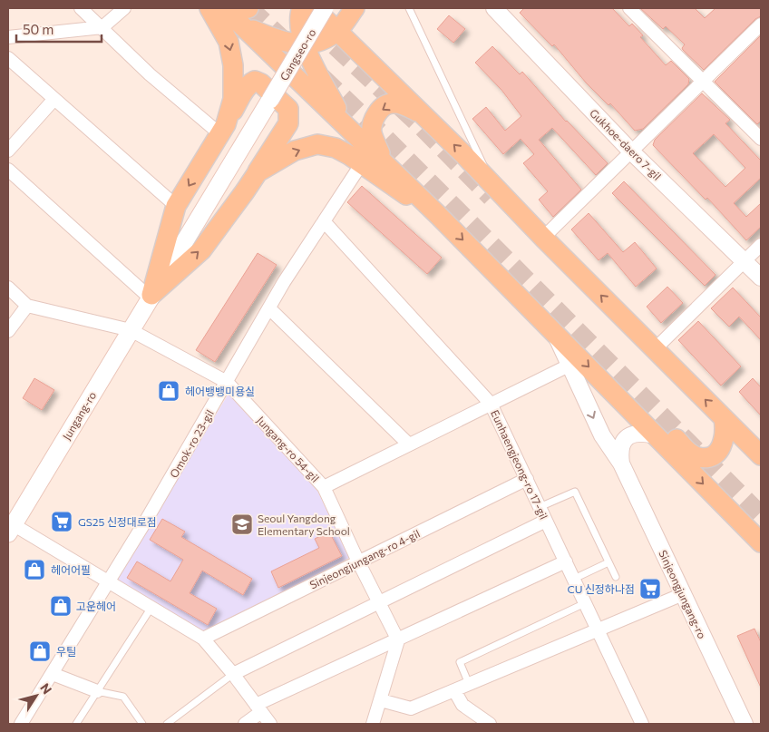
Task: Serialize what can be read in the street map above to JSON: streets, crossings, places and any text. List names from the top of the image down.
{
  "streets": {
    "main road": ["Gangseo-ro", "Jungang-ro"],
    "street": [
      "Gukhoe-daero 7-gil",
      "Omok-ro 23-gil",
      "Jungang-ro 54-gil",
      "Eunhaengjeong-ro 17-gil",
      "Sinjeongjungang-ro 4-gil",
      "Sinjeongjungang-ro"
    ]
  },
  "crossings": [
    ["Gangseo-ro", "Jungang-ro"],
    ["Jungang-ro", "Jungang-ro 54-gil"],
    ["Omok-ro 23-gil", "Jungang-ro 54-gil"],
    ["Omok-ro 23-gil", "Eunhaengjeong-ro 17-gil"],
    ["Jungang-ro 54-gil", "Sinjeongjungang-ro 4-gil"],
    ["Eunhaengjeong-ro 17-gil", "Sinjeongjungang-ro 4-gil"]
  ],
  "places": {
    "shop": [
      "헤어뱅뱅미용실",
      "헤어어필",
      "고운헤어",
      "우틸"
    ],
    "supermarket": ["GS25 신정대로점", "CU 신정하나점"],
    "school or university": ["Seoul Yangdong Elementary School"]
  },
  "scale_bar": "50 m",
  "north": "top right"
}
